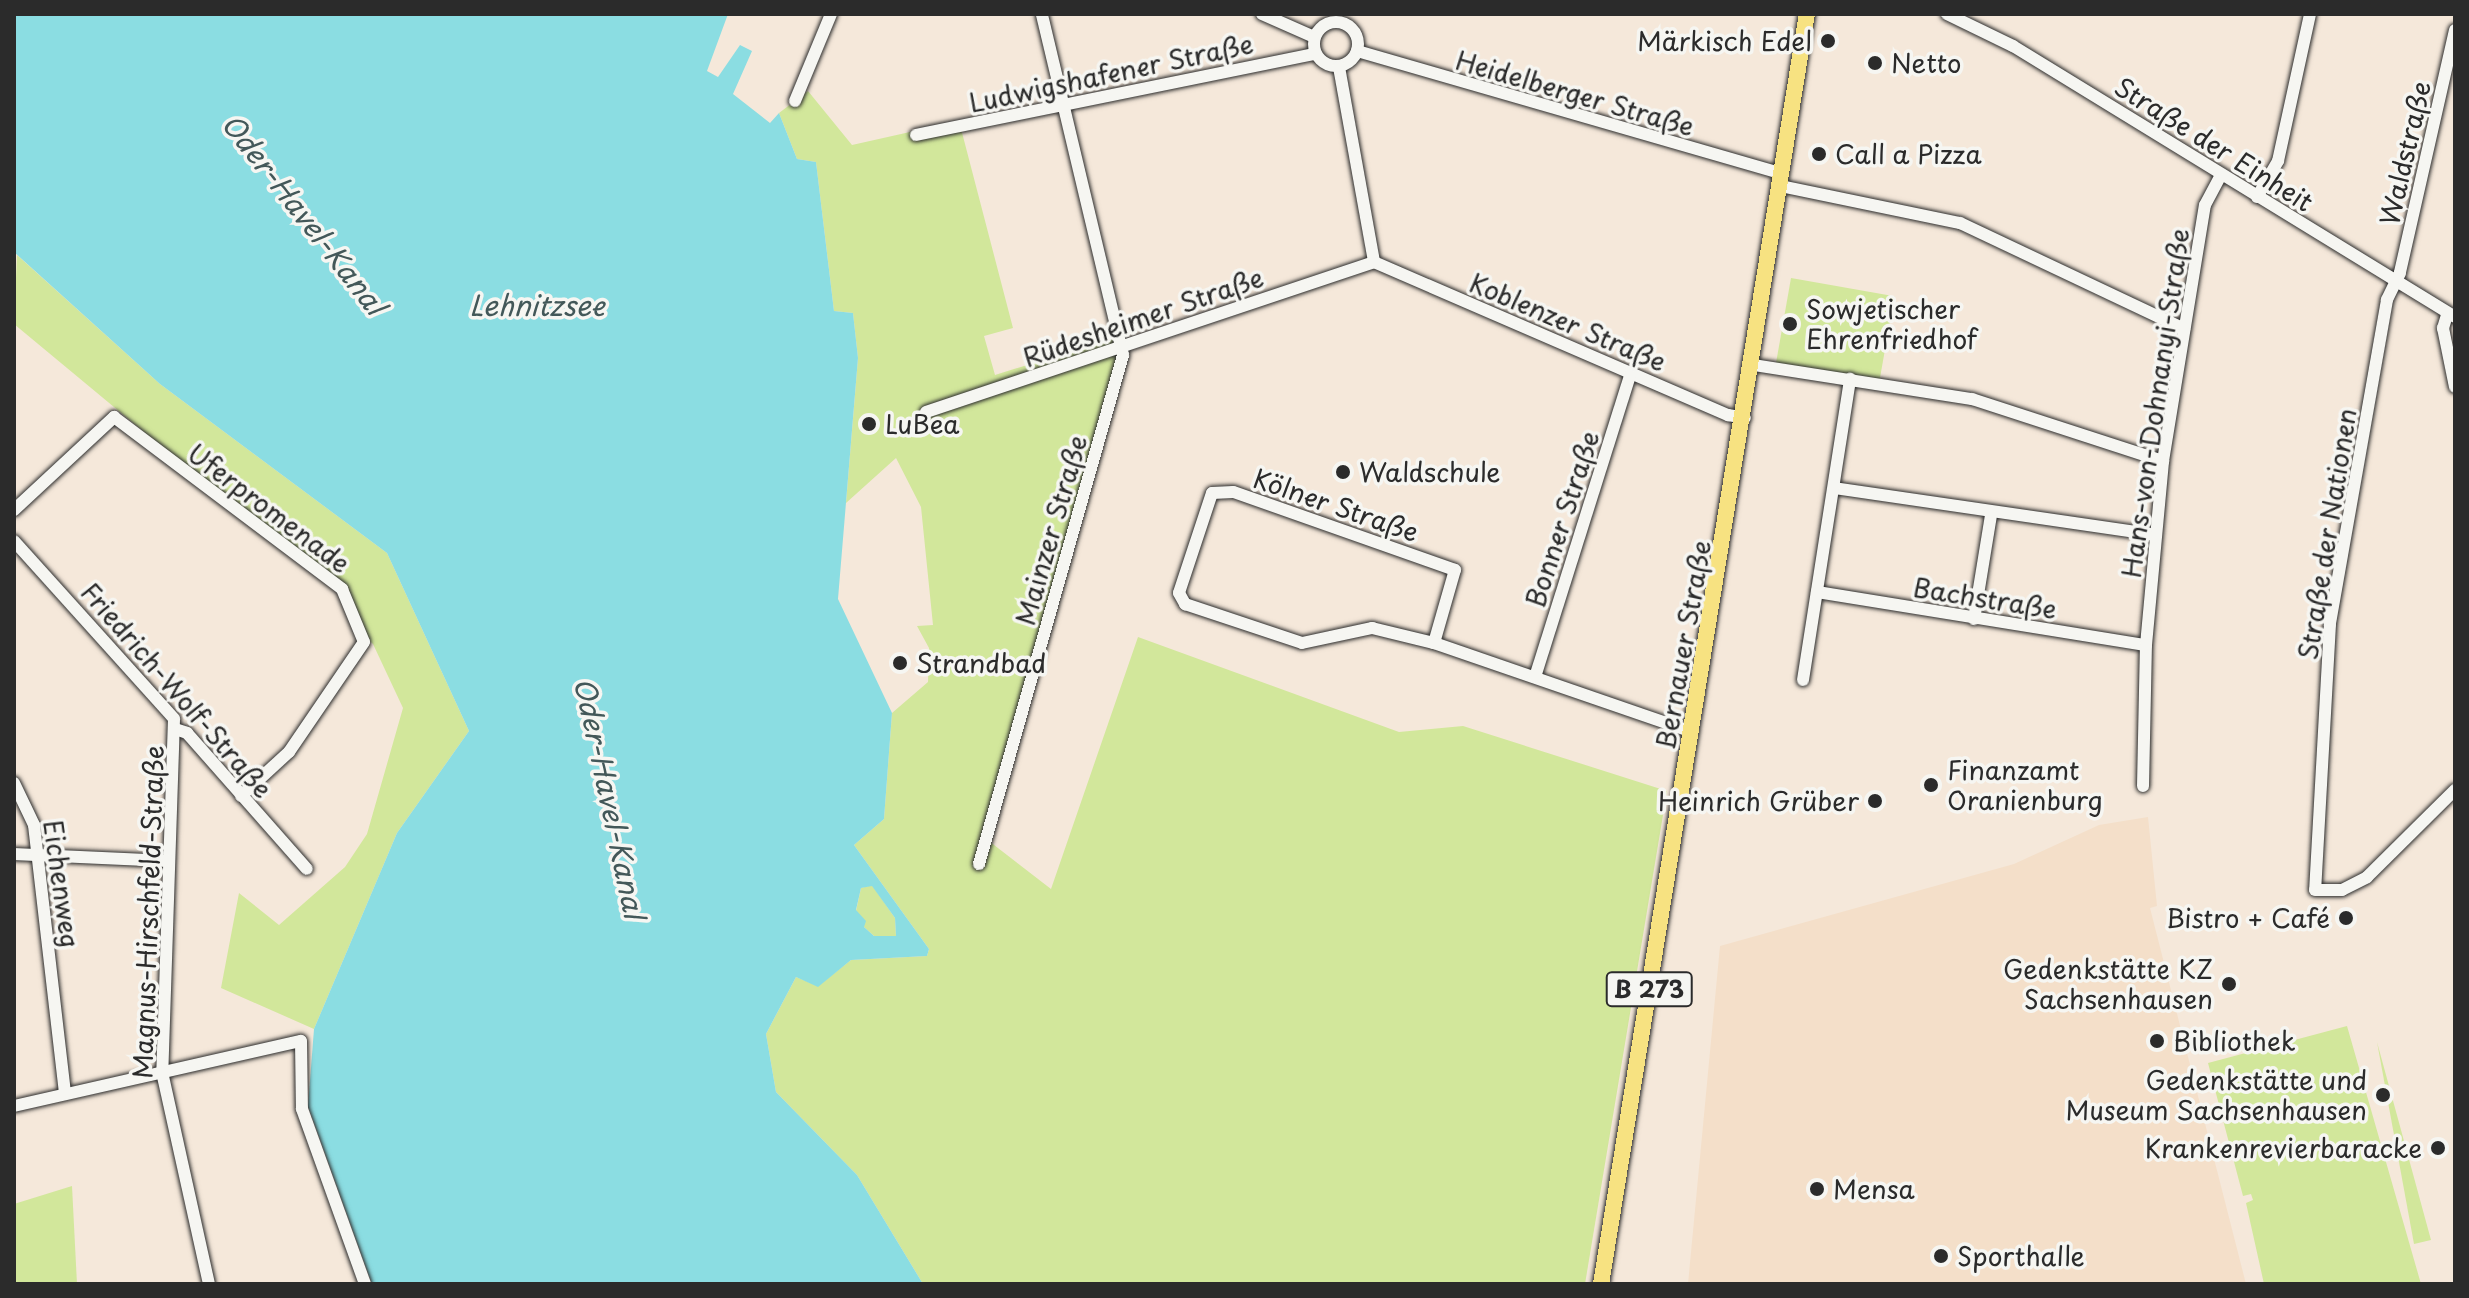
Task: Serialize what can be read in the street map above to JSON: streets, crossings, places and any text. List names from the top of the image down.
{
  "streets": {
    "main road": ["Bernauer Straße", "B 273"],
    "street": [
      "Ludwigshafener Straße",
      "Heidelberger Straße",
      "Straße der Einheit",
      "Waldstraße",
      "Rüdesheimer Straße",
      "Koblenzer Straße",
      "Hans-von-Dohnanyi-Straße",
      "Kölner Straße",
      "Uferpromenade",
      "Bonner Straße",
      "Mainzer Straße",
      "Straße der Nationen",
      "Bachstraße",
      "Friedrich-Wolf-Straße",
      "Eichenweg",
      "Magnus-Hirschfeld-Straße"
    ]
  },
  "crossings": [
    ["Ludwigshafener Straße", "Heidelberger Straße"],
    ["Heidelberger Straße", "Hans-von-Dohnanyi-Straße"],
    ["Heidelberger Straße", "Bernauer Straße"],
    ["Straße der Einheit", "Waldstraße"],
    ["Straße der Einheit", "Hans-von-Dohnanyi-Straße"],
    ["Straße der Einheit", "Straße der Nationen"],
    ["Waldstraße", "Straße der Nationen"],
    ["Rüdesheimer Straße", "Koblenzer Straße"],
    ["Rüdesheimer Straße", "Mainzer Straße"],
    ["Koblenzer Straße", "Bonner Straße"],
    ["Koblenzer Straße", "Bernauer Straße"],
    ["Hans-von-Dohnanyi-Straße", "Bachstraße"],
    ["Kölner Straße", "Bonner Straße"],
    ["Kölner Straße", "Bernauer Straße"],
    ["Uferpromenade", "Friedrich-Wolf-Straße"],
    ["Friedrich-Wolf-Straße", "Magnus-Hirschfeld-Straße"]
  ],
  "water": ["Oder-Havel-Kanal", "Lehnitzsee"],
  "places": [
    "Märkisch Edel",
    "Netto",
    "Call a Pizza",
    "Sowjetischer Ehrenfriedhof",
    "LuBea",
    "Waldschule",
    "Strandbad",
    "Finanzamt Oranienburg",
    "Heinrich Grüber",
    "Bistro + Café",
    "Gedenkstätte KZ Sachsenhausen",
    "Bibliothek",
    "Gedenkstätte und Museum Sachsenhausen",
    "Krankenrevierbaracke",
    "Mensa",
    "Sporthalle"
  ]
}
